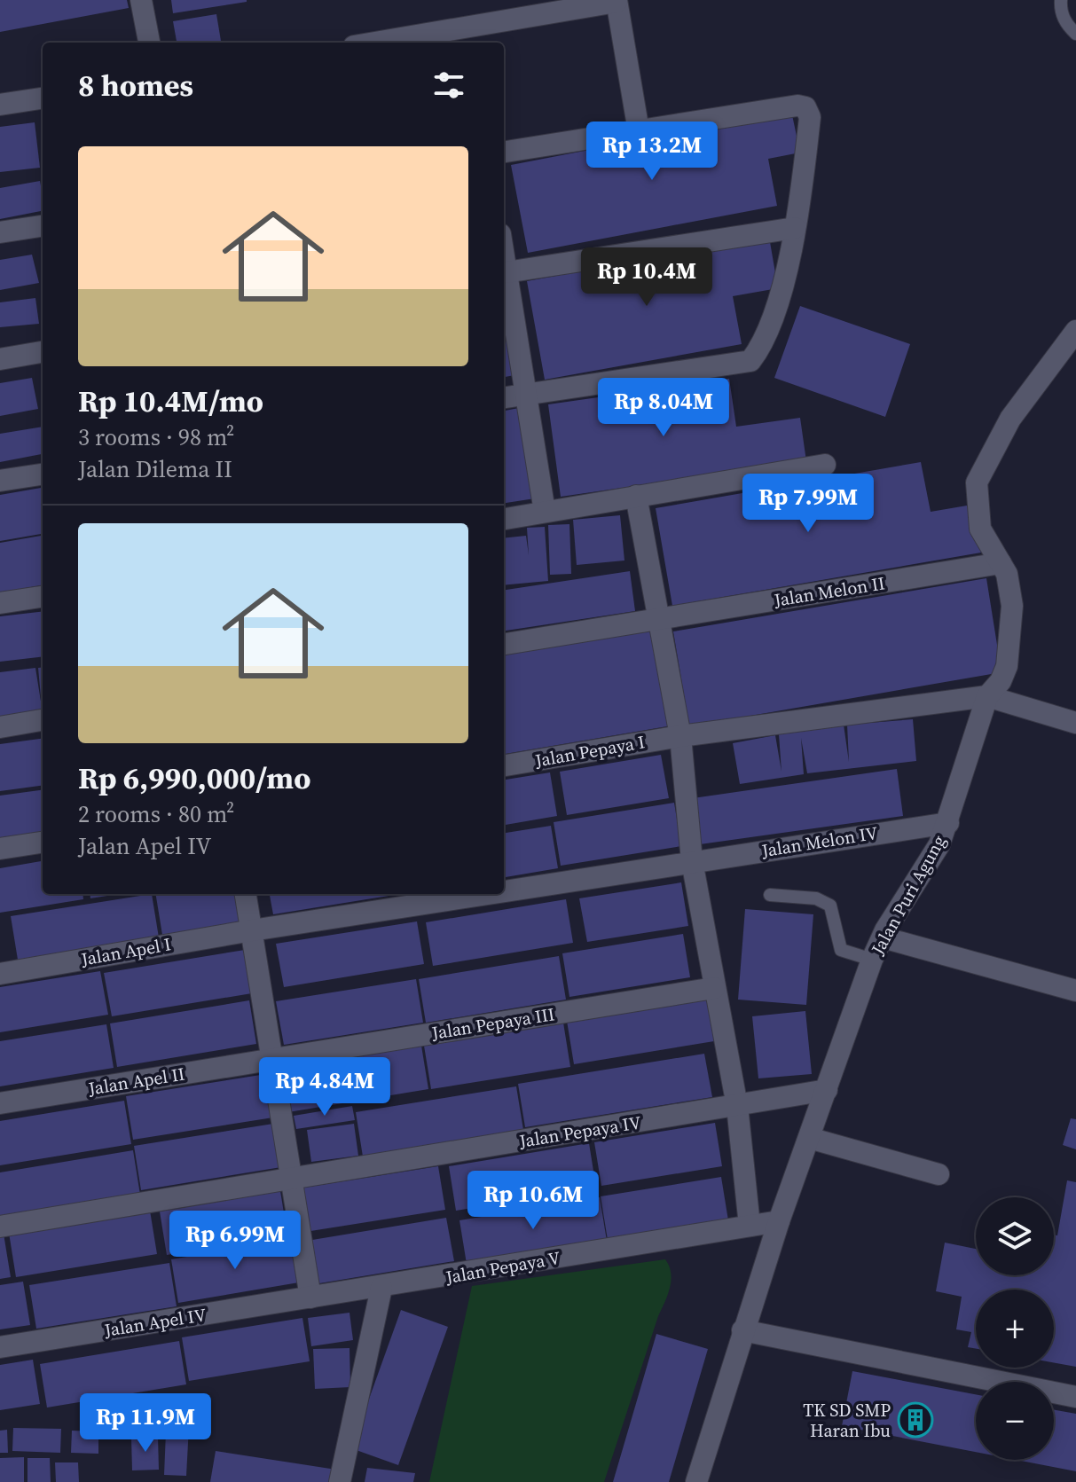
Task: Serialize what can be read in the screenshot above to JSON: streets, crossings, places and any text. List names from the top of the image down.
{
  "streets": {
    "street": [
      "Jalan Melon II",
      "Jalan Pepaya I",
      "Jalan Melon IV",
      "Jalan Puri Agung",
      "Jalan Apel I",
      "Jalan Pepaya III",
      "Jalan Apel II",
      "Jalan Pepaya IV",
      "Jalan Pepaya V",
      "Jalan Apel IV"
    ]
  },
  "crossings": [
    ["Jalan Melon II", "Jalan Puri Agung"],
    ["Jalan Pepaya I", "Jalan Puri Agung"],
    ["Jalan Melon IV", "Jalan Puri Agung"],
    ["Jalan Melon IV", "Jalan Apel I"],
    ["Jalan Puri Agung", "Jalan Pepaya IV"],
    ["Jalan Puri Agung", "Jalan Pepaya V"],
    ["Jalan Pepaya III", "Jalan Apel II"],
    ["Jalan Pepaya V", "Jalan Apel IV"]
  ],
  "places": {
    "building": ["TK SD SMP Haran Ibu"]
  },
  "page": {
    "heading": "8 homes",
    "price": [
      "Rp 13.2M",
      "Rp 10.4M",
      "Rp 8.04M",
      "Rp 7.99M",
      "Rp 4.84M",
      "Rp 10.6M",
      "Rp 6.99M",
      "Rp 11.9M"
    ],
    "list": [
      {
        "name": "Rp 10.4M/mo",
        "note": "3 rooms · 98 m² · Jalan Dilema II"
      },
      {
        "name": "Rp 6,990,000/mo",
        "note": "2 rooms · 80 m² · Jalan Apel IV"
      }
    ],
    "map_buttons": ["+", "−"]
  }
}
